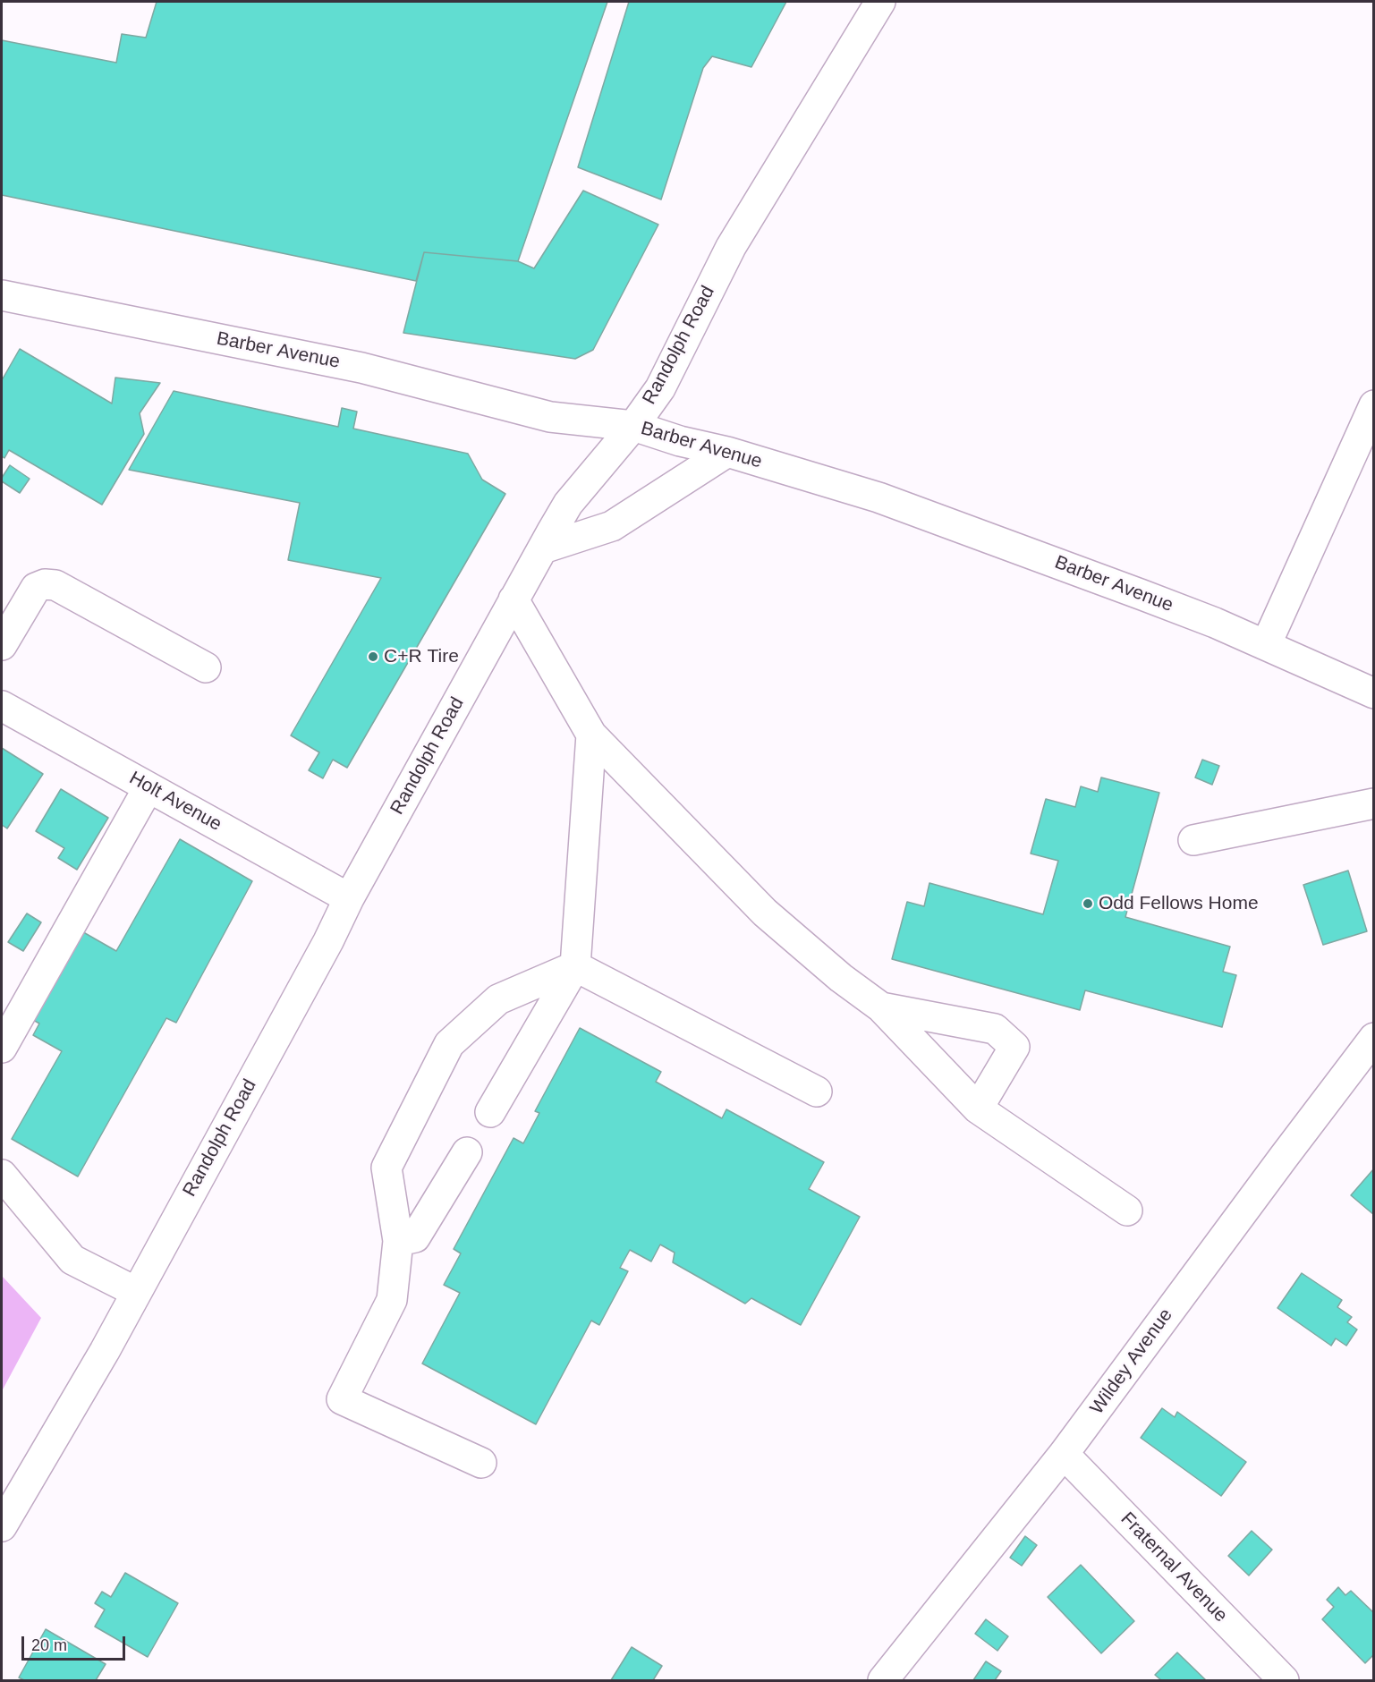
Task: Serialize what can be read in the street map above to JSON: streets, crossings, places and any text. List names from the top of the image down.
{
  "streets": {
    "street": [
      "Randolph Road",
      "Barber Avenue",
      "Holt Avenue",
      "Wildey Avenue",
      "Fraternal Avenue"
    ]
  },
  "crossings": [
    ["Randolph Road", "Barber Avenue"],
    ["Randolph Road", "Holt Avenue"],
    ["Wildey Avenue", "Fraternal Avenue"]
  ],
  "places": ["C+R Tire", "Odd Fellows Home"],
  "scale_bar": "20 m"
}
